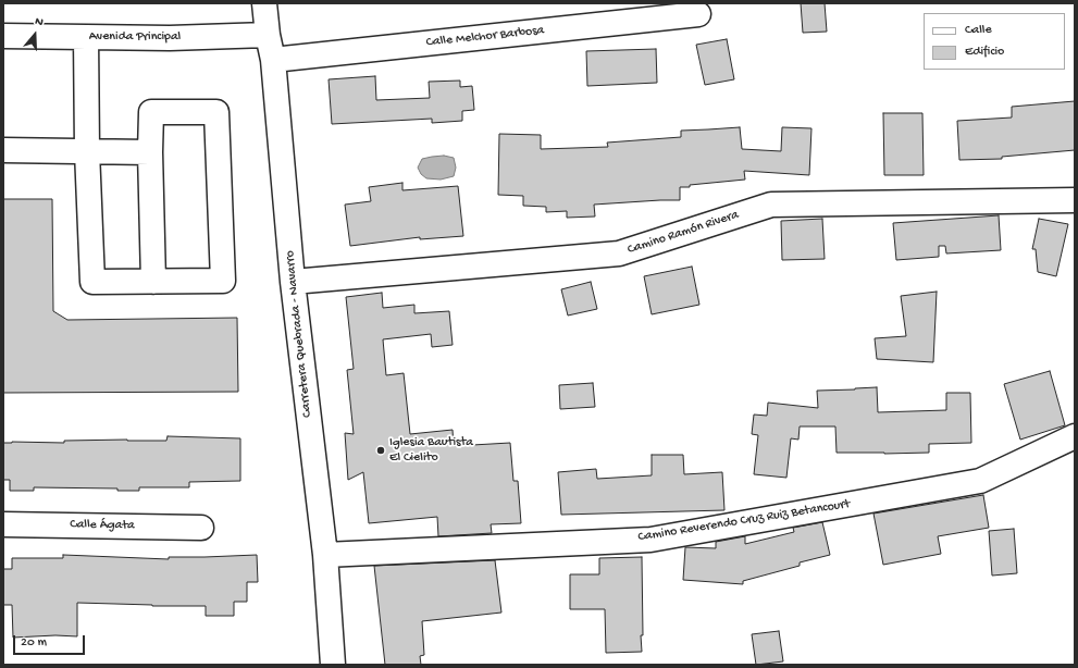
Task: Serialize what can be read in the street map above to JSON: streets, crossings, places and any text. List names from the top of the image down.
{
  "streets": {
    "street": [
      "Avenida Principal",
      "Calle Melchor Barbosa",
      "Camino Ramón Rivera",
      "Carretera Quebrada - Navarro",
      "Camino Reverendo Cruz Ruiz Betancourt",
      "Calle Ágata"
    ]
  },
  "crossings": [
    ["Avenida Principal", "Carretera Quebrada - Navarro"],
    ["Calle Melchor Barbosa", "Carretera Quebrada - Navarro"],
    ["Camino Ramón Rivera", "Carretera Quebrada - Navarro"],
    ["Carretera Quebrada - Navarro", "Camino Reverendo Cruz Ruiz Betancourt"]
  ],
  "places": ["Iglesia Bautista El Cielito"],
  "legend": ["Calle", "Edificio"],
  "scale_bar": "20 m",
  "north": "top"
}
